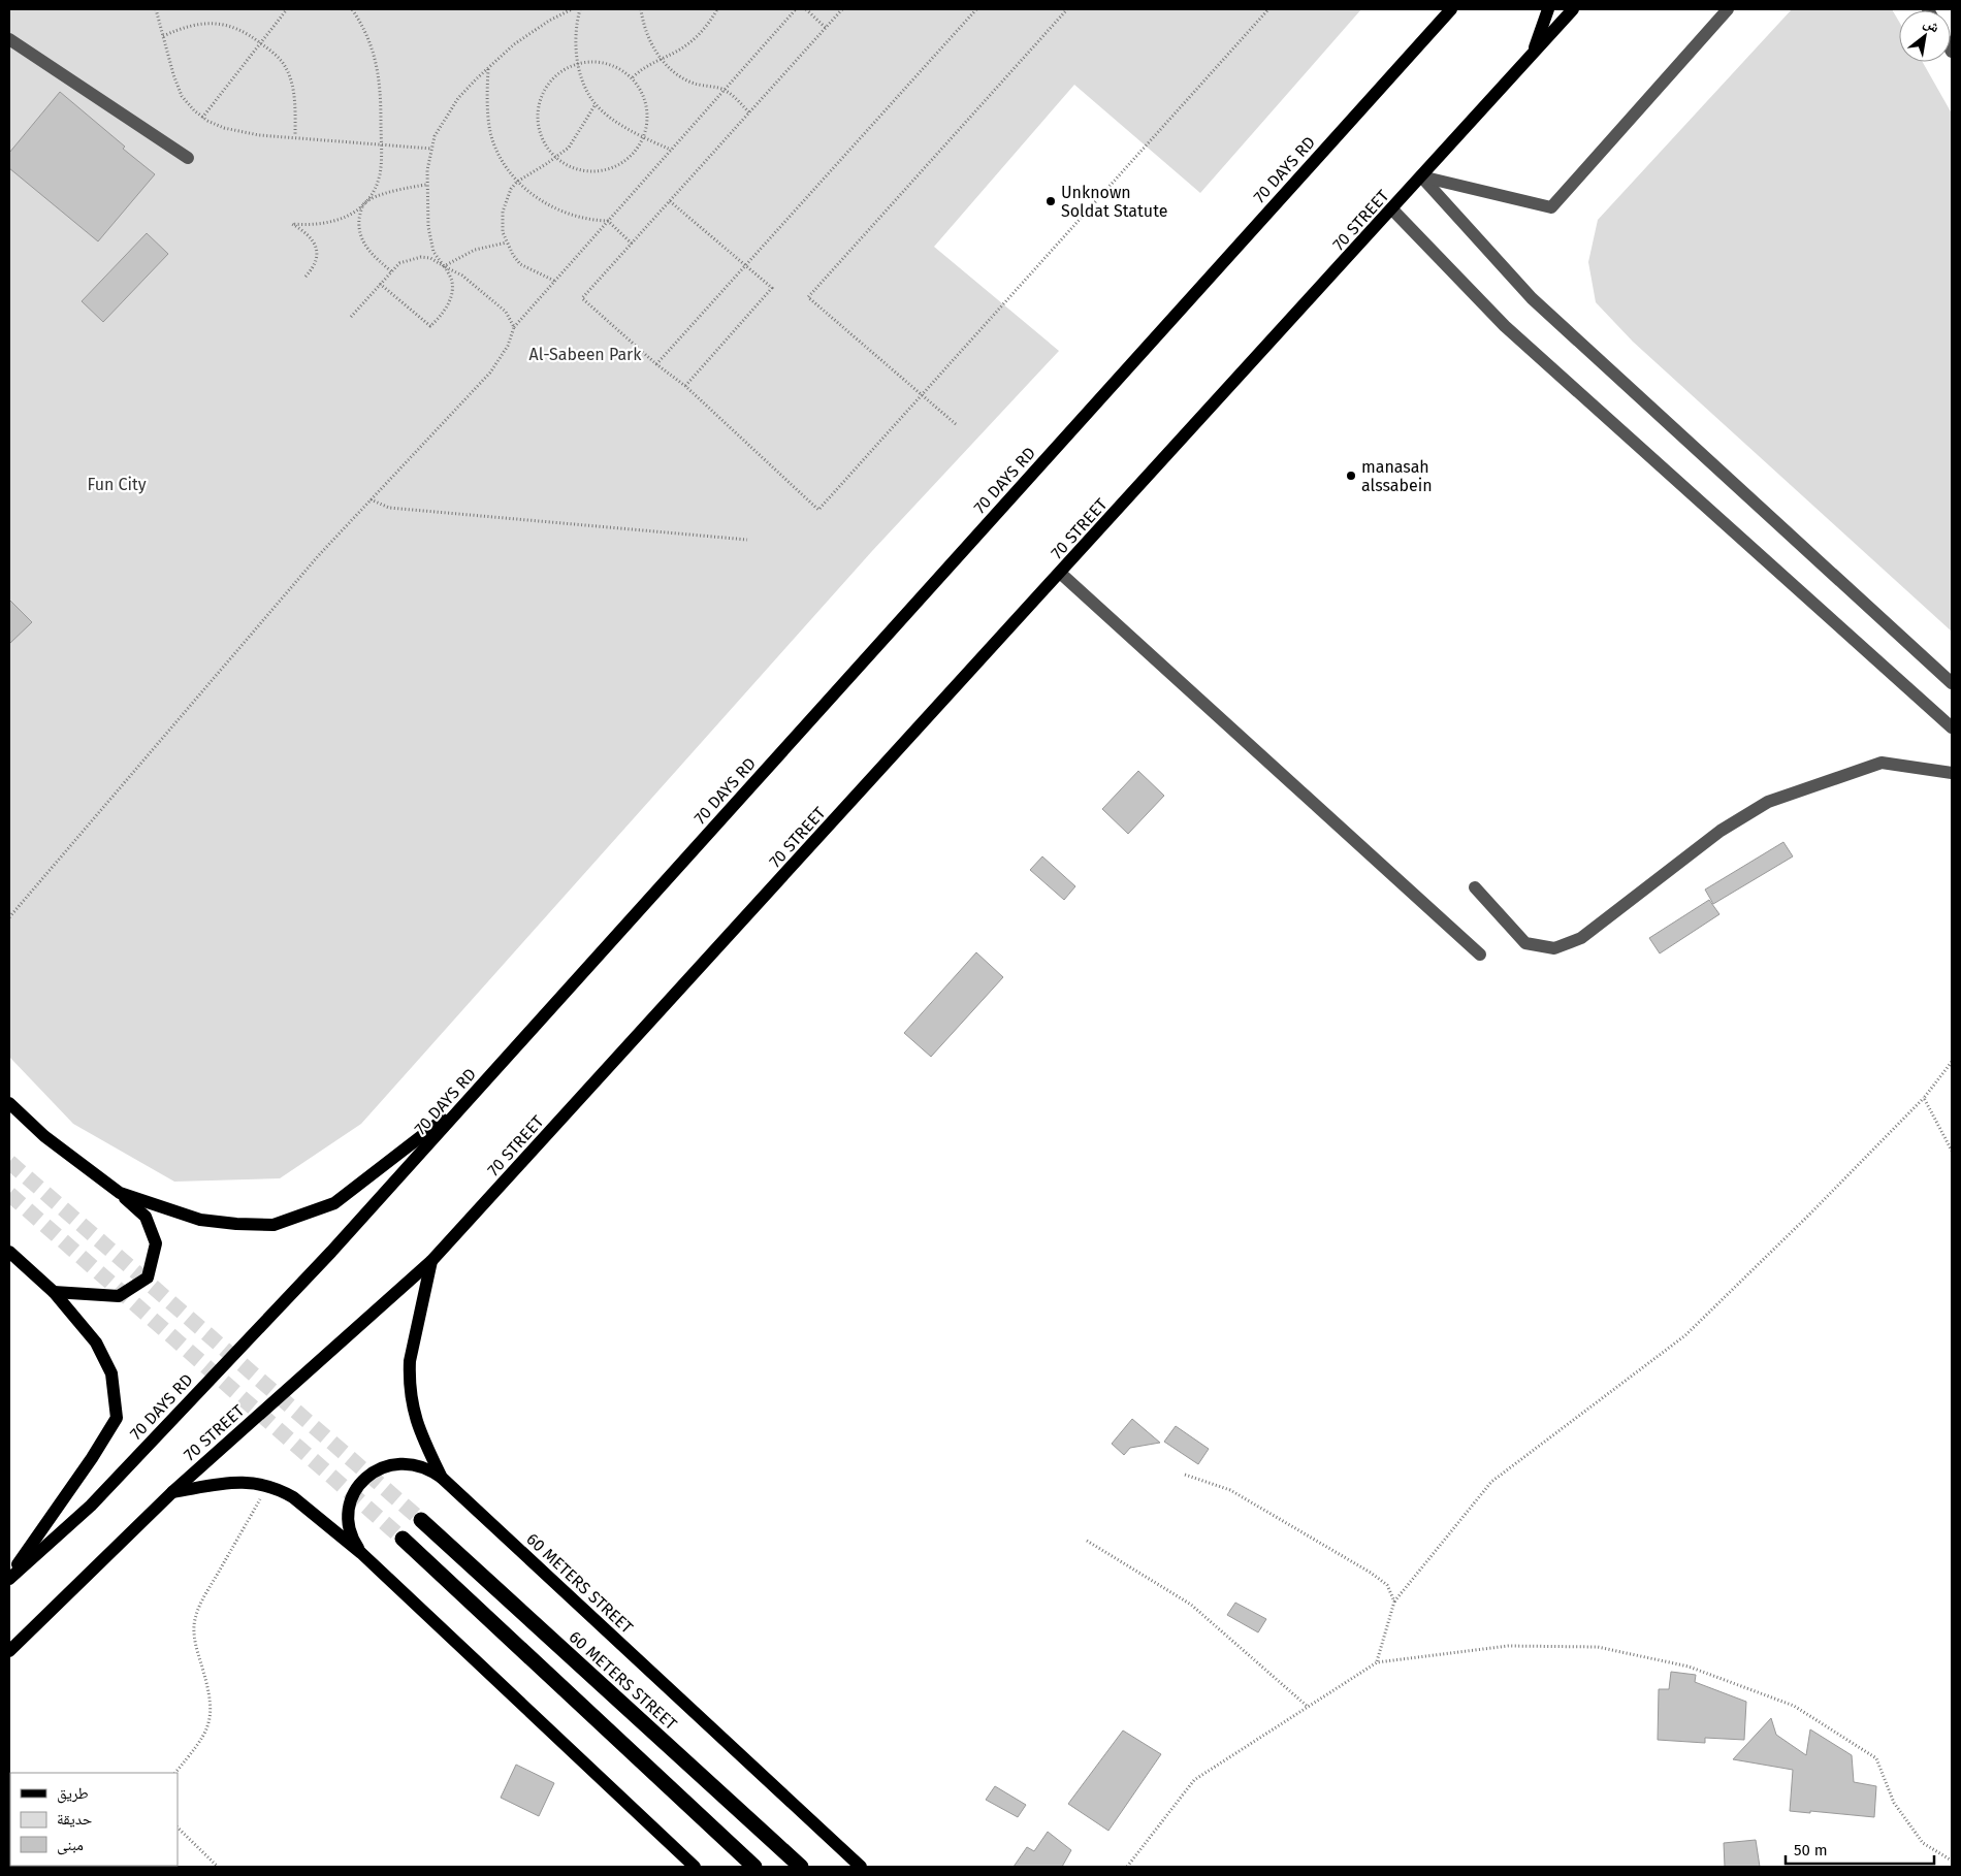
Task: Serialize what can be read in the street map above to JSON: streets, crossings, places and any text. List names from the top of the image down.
{
  "streets": {
    "highway": ["60 METERS STREET"],
    "main road": ["70 DAYS RD", "70 STREET"]
  },
  "crossings": [
    ["70 STREET", "60 METERS STREET"]
  ],
  "parks": ["Al-Sabeen Park", "Fun City"],
  "places": ["Unknown Soldat Statute", "manasah alssabein"],
  "legend": ["طريق", "حديقة", "مبنى"],
  "scale_bar": "50 m",
  "north": "top right"
}
